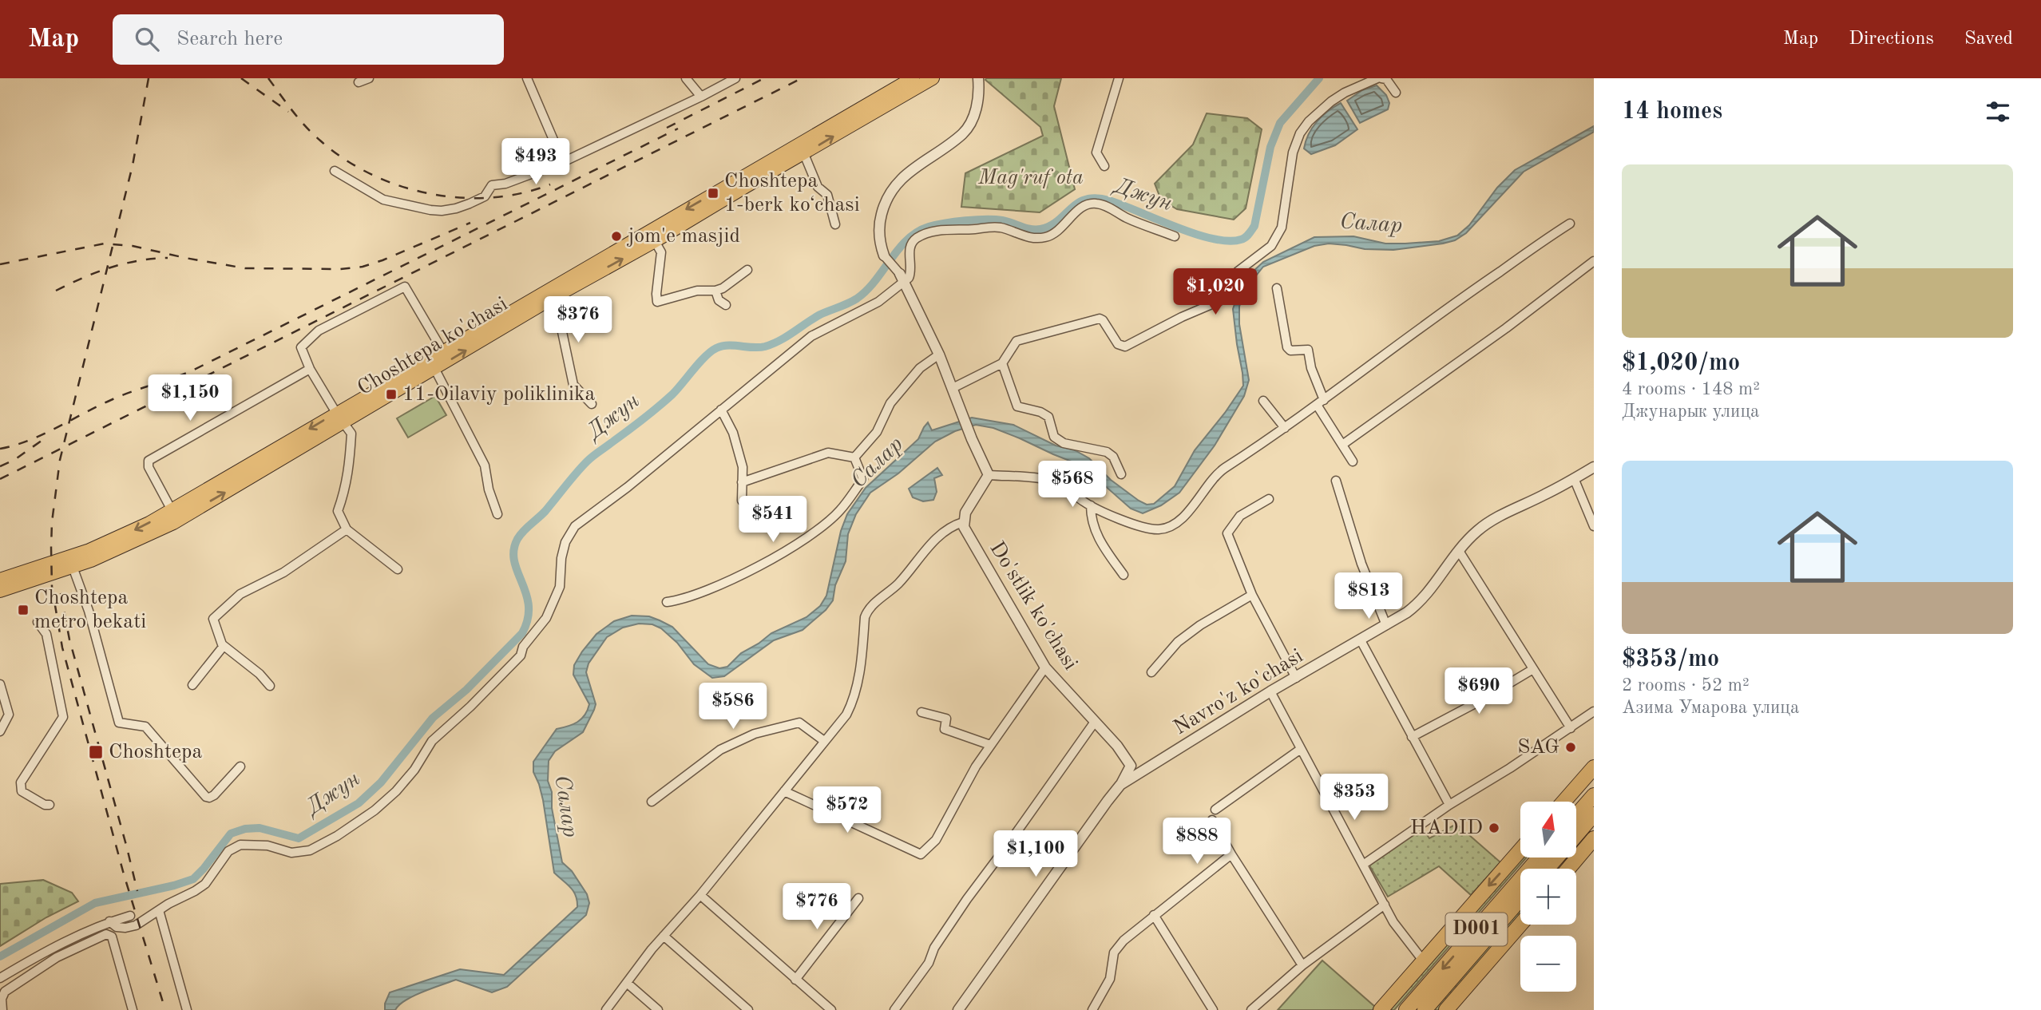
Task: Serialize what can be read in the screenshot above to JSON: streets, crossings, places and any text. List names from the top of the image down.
{
  "streets": {
    "highway": ["D001"],
    "main road": ["Choshtepa ko'chasi"],
    "street": ["Do'stlik ko'chasi", "Navro'z ko'chasi"]
  },
  "crossings": [
    ["Do'stlik ko'chasi", "Navro'z ko'chasi"]
  ],
  "water": ["Джун", "Салар"],
  "parks": ["Mag'ruf ota"],
  "places": {
    "transit": [
      "Choshtepa 1-berk koʻchasi",
      "11-Oilaviy poliklinika",
      "Choshtepa metro bekati",
      "Choshtepa"
    ],
    "other": ["jom'e masjid", "SAG", "HADID"]
  },
  "north": "top",
  "page": {
    "header": "Map",
    "search": "Search here",
    "nav": ["Map", "Directions", "Saved"],
    "heading": "14 homes",
    "price": [
      "$493",
      "$1,020",
      "$376",
      "$1,150",
      "$568",
      "$541",
      "$813",
      "$690",
      "$586",
      "$353",
      "$572",
      "$888",
      "$1,100",
      "$776"
    ],
    "list": [
      {
        "name": "$1,020/mo",
        "note": "4 rooms · 148 m² · Джунарык улица"
      },
      {
        "name": "$353/mo",
        "note": "2 rooms · 52 m² · Азима Умарова улица"
      }
    ],
    "map_buttons": ["+", "−"]
  }
}
